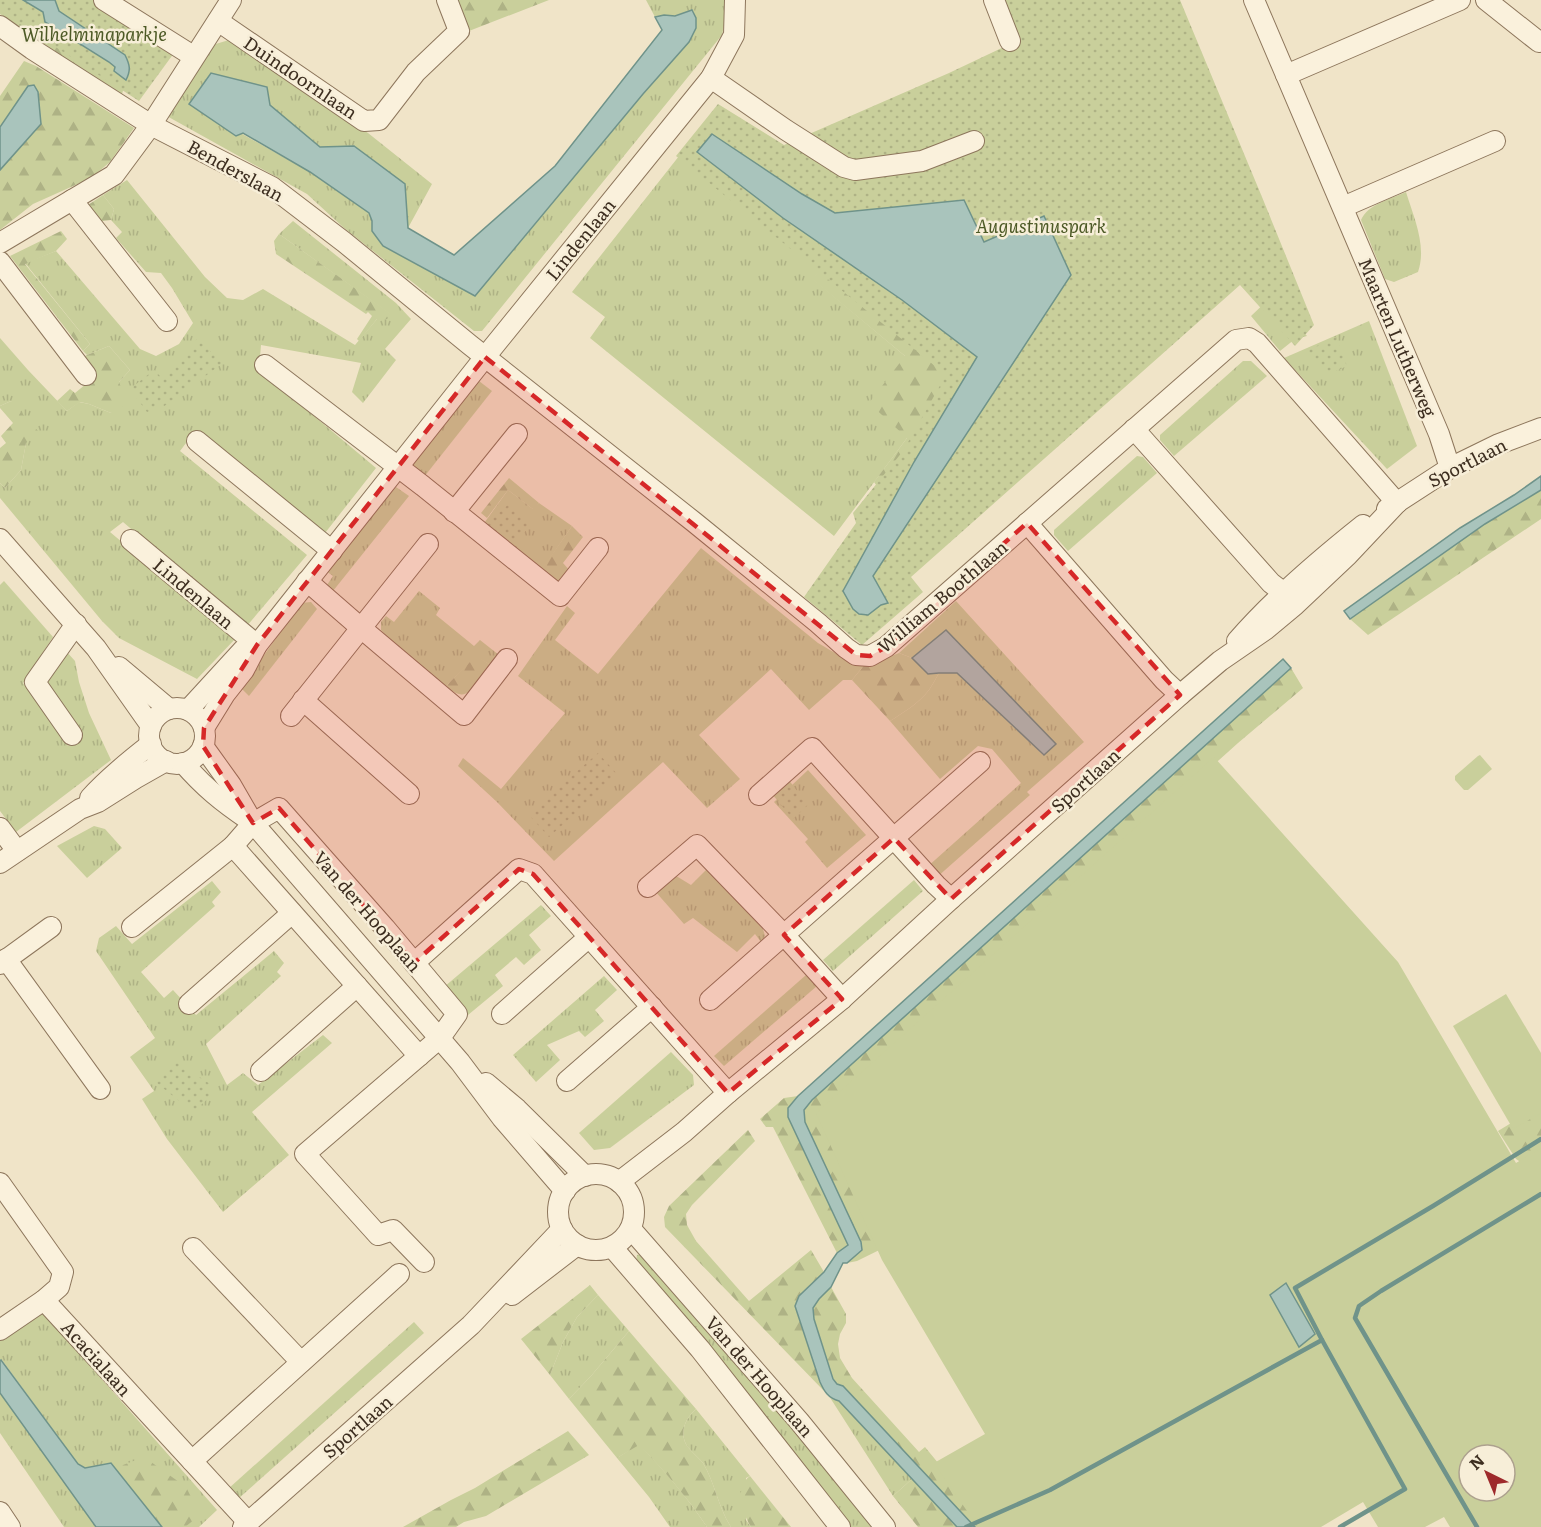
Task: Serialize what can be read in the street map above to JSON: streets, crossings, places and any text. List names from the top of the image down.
{
  "streets": {
    "street": [
      "Duindoornlaan",
      "Benderslaan",
      "Lindenlaan",
      "Maarten Lutherweg",
      "Sportlaan",
      "William Boothlaan",
      "Van der Hooplaan",
      "Acacialaan"
    ]
  },
  "crossings": [
    ["Benderslaan", "Lindenlaan"],
    ["Benderslaan", "William Boothlaan"],
    ["Lindenlaan", "William Boothlaan"],
    ["Lindenlaan", "Van der Hooplaan"],
    ["Maarten Lutherweg", "Sportlaan"],
    ["Sportlaan", "William Boothlaan"],
    ["Sportlaan", "Van der Hooplaan"],
    ["Sportlaan", "Acacialaan"]
  ],
  "parks": ["Wilhelminaparkje", "Augustinuspark"],
  "north": "top left"
}
